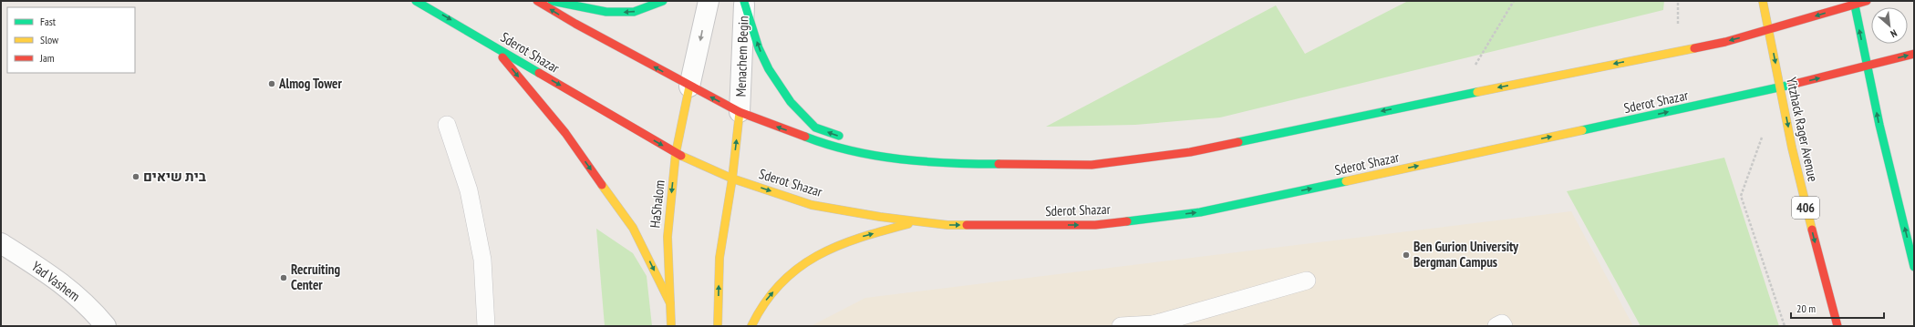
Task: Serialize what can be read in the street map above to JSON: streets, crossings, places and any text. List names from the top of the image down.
{
  "streets": {
    "main road": [
      "Sderot Shazar",
      "Yitzhack Rager Avenue",
      "HaShalom",
      "406"
    ],
    "street": ["Menachem Begin", "Yad Vashem"]
  },
  "crossings": [
    ["Sderot Shazar", "Yitzhack Rager Avenue"],
    ["Sderot Shazar", "HaShalom"]
  ],
  "one_way": ["Yitzhack Rager Avenue"],
  "places": [
    "Almog Tower",
    "בית שיאים",
    "Ben Gurion University Bergman Campus",
    "Recruiting Center"
  ],
  "legend": ["Fast", "Slow", "Jam"],
  "scale_bar": "20 m",
  "north": "bottom right"
}
